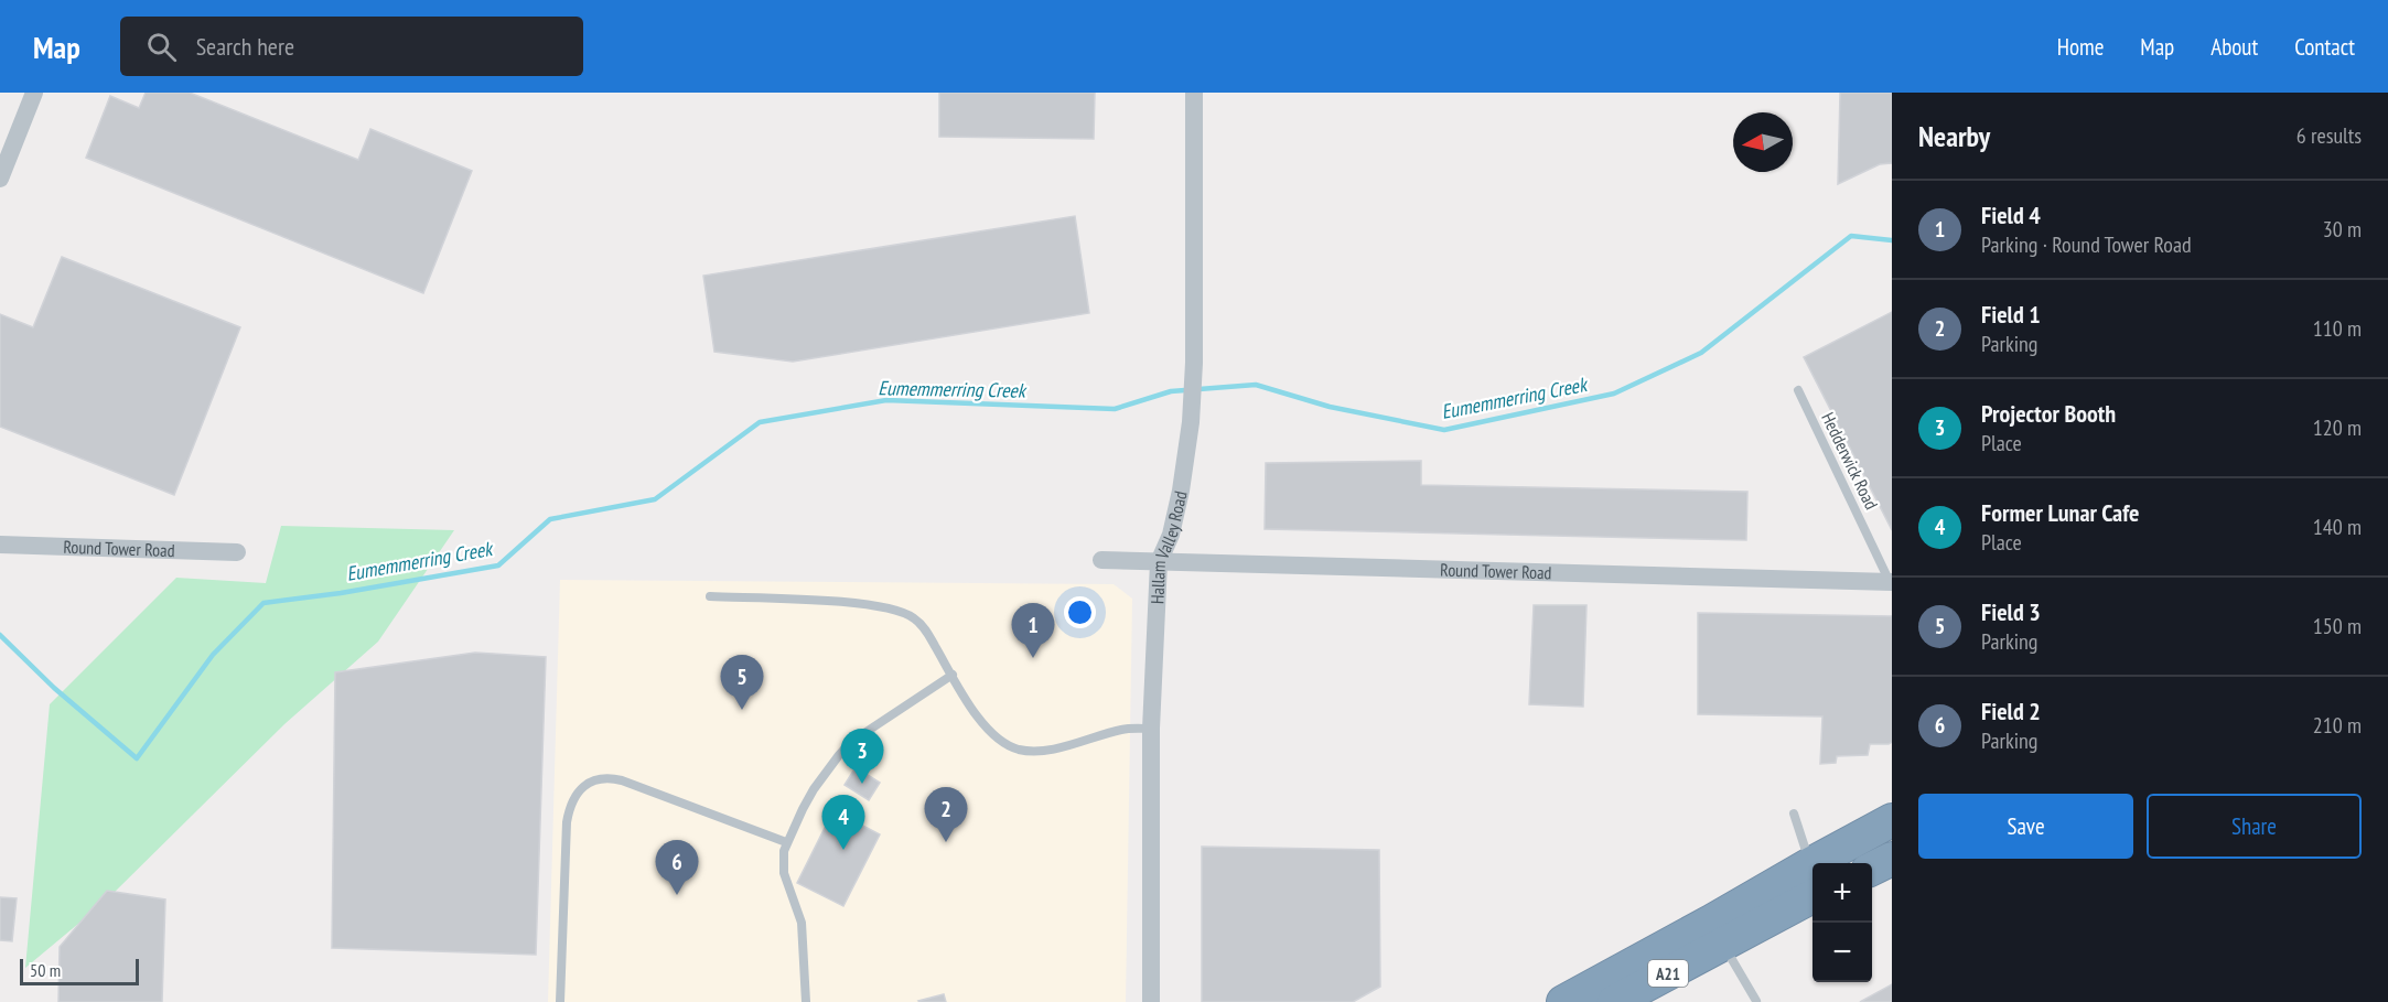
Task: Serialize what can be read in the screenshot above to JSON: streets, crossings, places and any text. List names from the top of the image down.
{
  "streets": {
    "highway": ["A21"],
    "street": ["Hallam Valley Road", "Round Tower Road"],
    "lane": ["Hedderwick Road"]
  },
  "crossings": [
    ["Hedderwick Road", "Round Tower Road"],
    ["Hallam Valley Road", "Round Tower Road"]
  ],
  "water": ["Eumemmerring Creek"],
  "scale_bar": "50 m",
  "north": "left",
  "page": {
    "header": "Map",
    "search": "Search here",
    "nav": [
      "Home",
      "Map",
      "About",
      "Contact"
    ],
    "heading": ["Nearby", "6 results"],
    "list": [
      {
        "mark": "1",
        "name": "Field 4",
        "note": "Parking · Round Tower Road",
        "value": "30 m"
      },
      {
        "mark": "2",
        "name": "Field 1",
        "note": "Parking",
        "value": "110 m"
      },
      {
        "mark": "3",
        "name": "Projector Booth",
        "note": "Place",
        "value": "120 m"
      },
      {
        "mark": "4",
        "name": "Former Lunar Cafe",
        "note": "Place",
        "value": "140 m"
      },
      {
        "mark": "5",
        "name": "Field 3",
        "note": "Parking",
        "value": "150 m"
      },
      {
        "mark": "6",
        "name": "Field 2",
        "note": "Parking",
        "value": "210 m"
      }
    ],
    "pins": [
      "1",
      "5",
      "3",
      "2",
      "4",
      "6"
    ],
    "buttons": ["Save", "Share"],
    "map_buttons": ["+", "−"],
    "scale": "50 m"
  }
}
